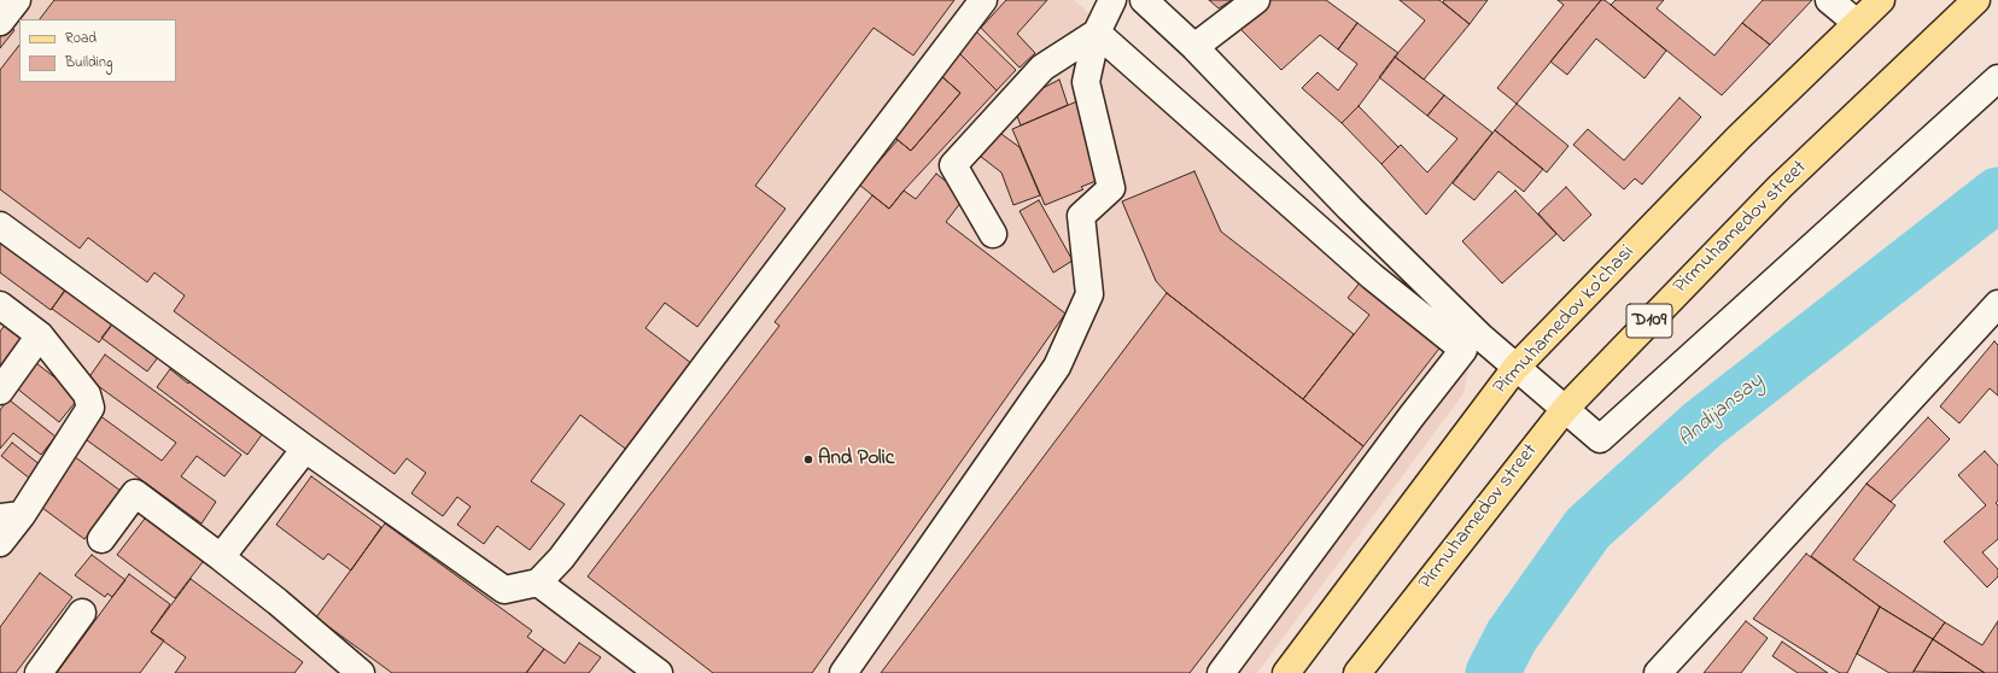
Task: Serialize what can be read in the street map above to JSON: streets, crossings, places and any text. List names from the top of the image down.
{
  "streets": {
    "main road": ["Pirmuhamedov street", "Pirmuhamedov ko'chasi", "D109"]
  },
  "water": ["Andijansay"],
  "places": ["And Polic"],
  "legend": ["Road", "Building"]
}
